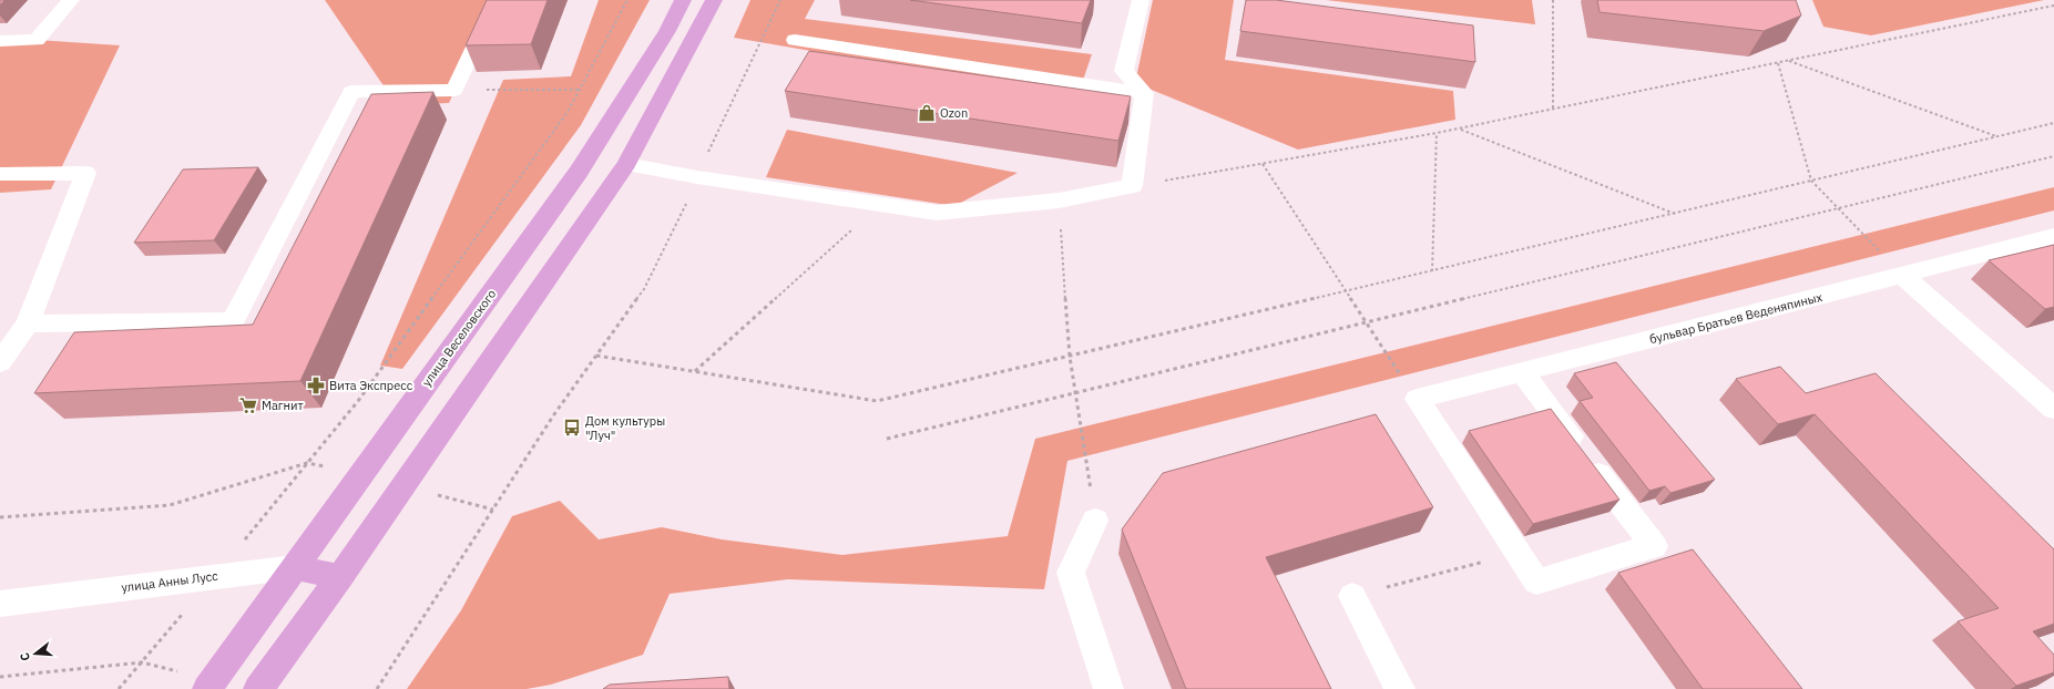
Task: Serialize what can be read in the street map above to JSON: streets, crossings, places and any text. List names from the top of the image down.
{
  "streets": {
    "main road": ["улица Веселовского", "улица Анны Лусс"],
    "street": ["бульвар Братьев Веденяпиных"]
  },
  "crossings": [
    ["улица Веселовского", "улица Анны Лусс"]
  ],
  "places": {
    "shop": ["Ozon"],
    "pharmacy": ["Вита Экспресс"],
    "supermarket": ["Магнит"],
    "bus stop": ["Дом культуры \"Луч\""]
  },
  "north": "left"
}
